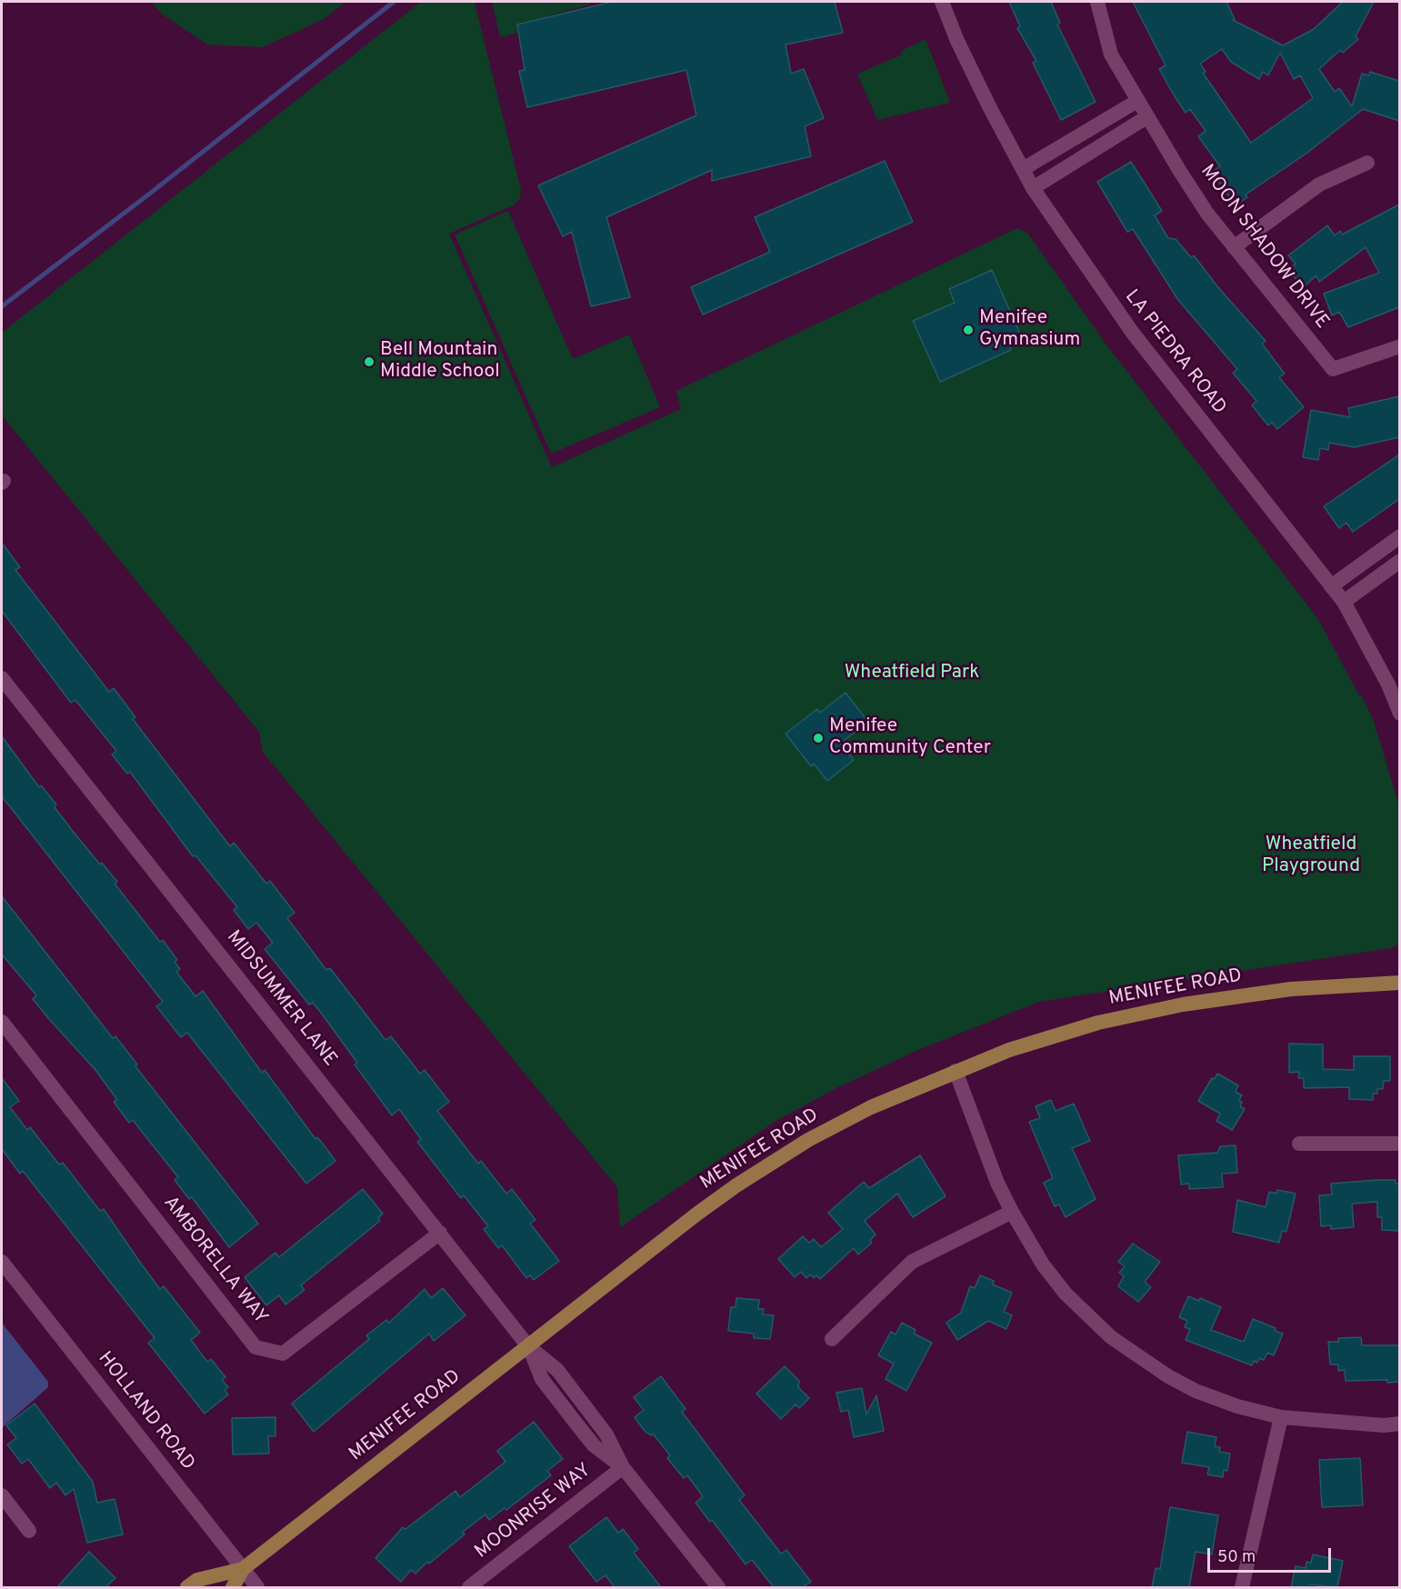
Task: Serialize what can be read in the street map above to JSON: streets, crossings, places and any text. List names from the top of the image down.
{
  "streets": {
    "main road": ["MENIFEE ROAD"],
    "street": [
      "MOON SHADOW DRIVE",
      "LA PIEDRA ROAD",
      "MIDSUMMER LANE",
      "AMBORELLA WAY",
      "HOLLAND ROAD",
      "MOONRISE WAY"
    ]
  },
  "crossings": [
    ["MENIFEE ROAD", "MIDSUMMER LANE"],
    ["MENIFEE ROAD", "HOLLAND ROAD"],
    ["MIDSUMMER LANE", "AMBORELLA WAY"],
    ["MIDSUMMER LANE", "MOONRISE WAY"]
  ],
  "parks": ["Wheatfield Park", "Wheatfield Playground"],
  "places": ["Menifee Gymnasium", "Bell Mountain Middle School", "Menifee Community Center"],
  "scale_bar": "50 m"
}
